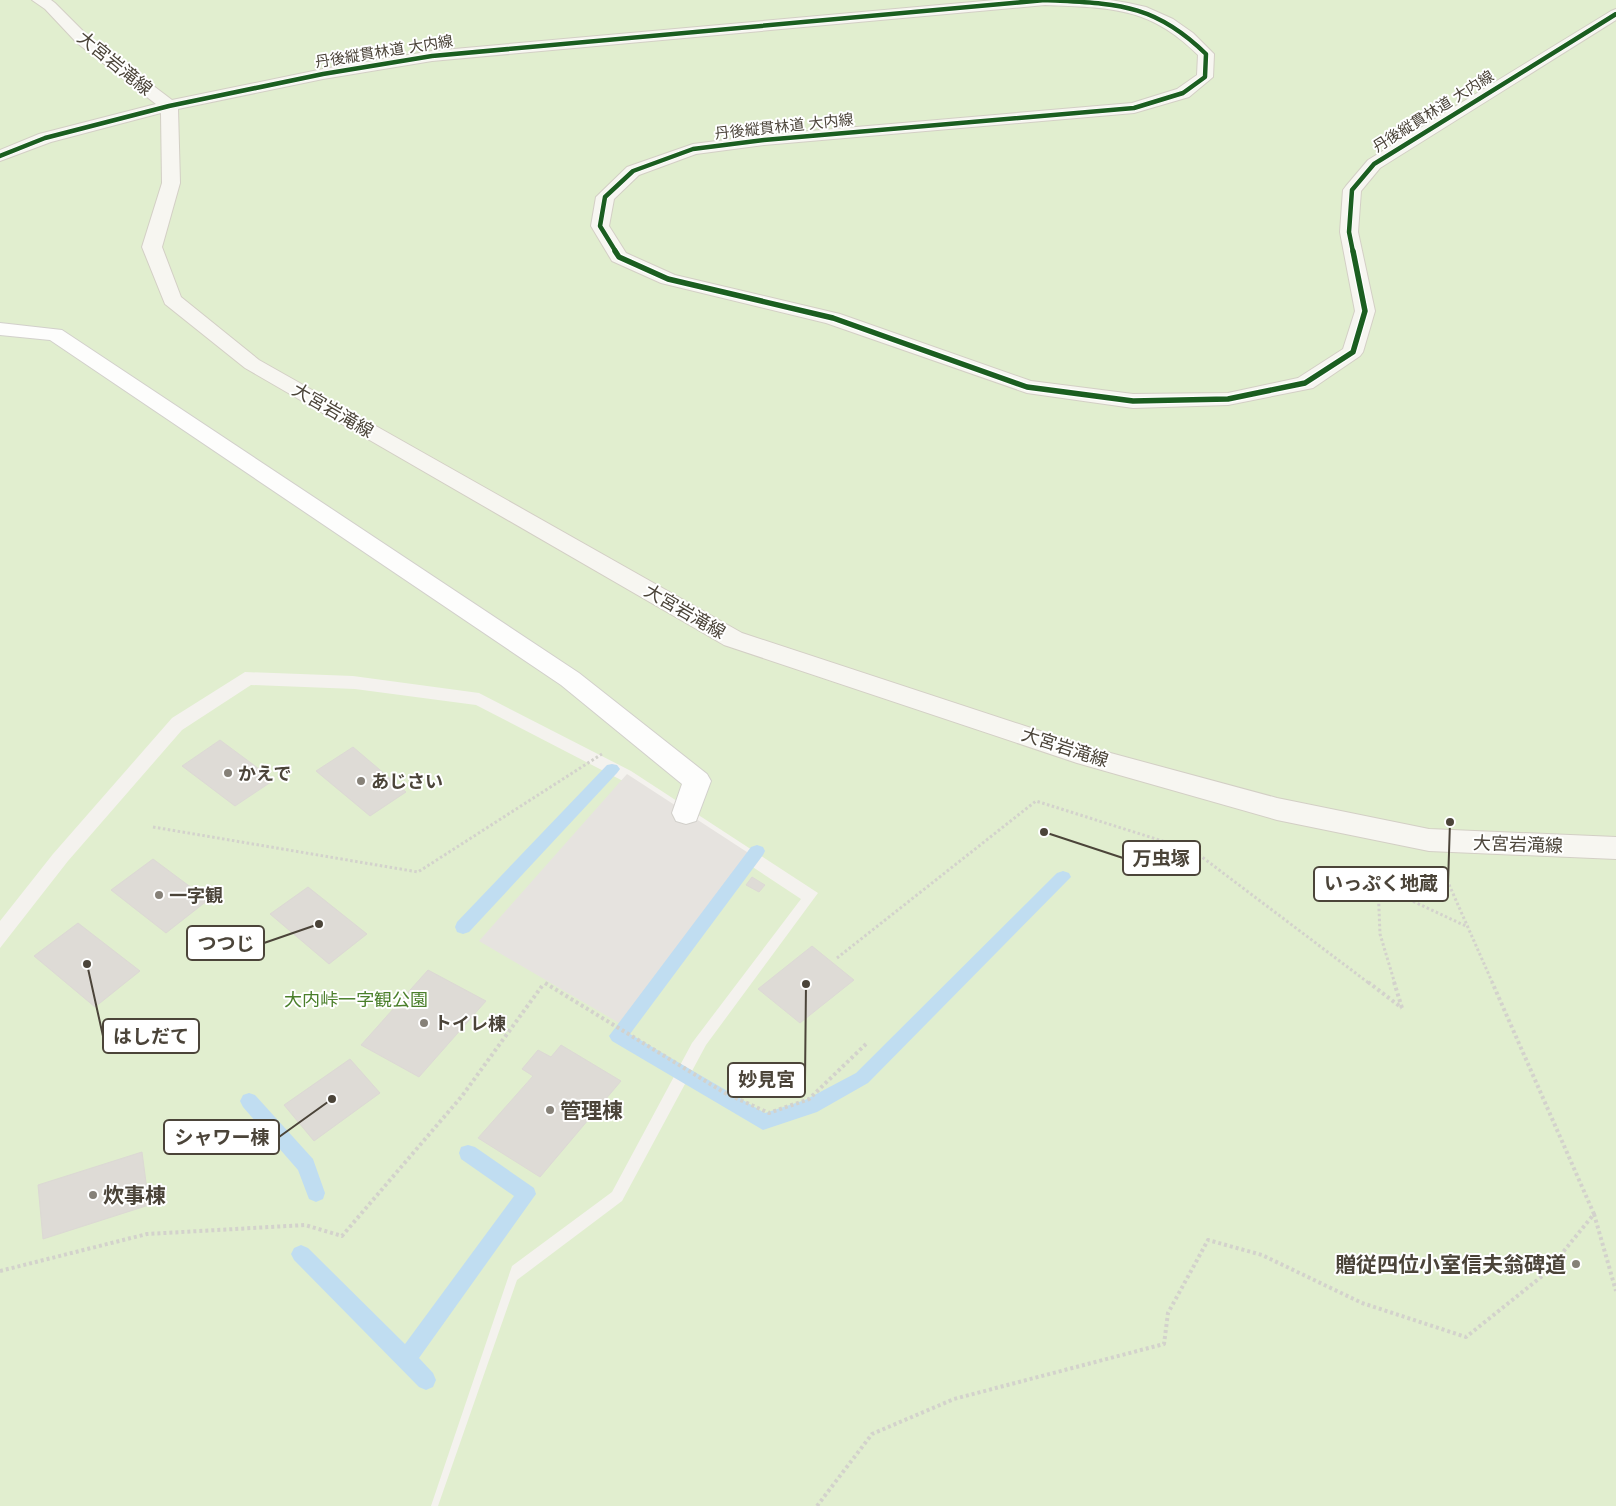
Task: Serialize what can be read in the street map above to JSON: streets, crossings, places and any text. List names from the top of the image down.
{
  "streets": {
    "street": ["丹後縦貫林道 大内線", "大宮岩滝線"]
  },
  "crossings": [
    ["丹後縦貫林道 大内線", "大宮岩滝線"]
  ],
  "parks": ["大内峠一字観公園"],
  "places": [
    "かえで",
    "あじさい",
    "いっぷく地蔵",
    "万虫塚",
    "一字観",
    "つつじ",
    "はしだて",
    "妙見宮",
    "トイレ棟",
    "シャワー棟",
    "管理棟",
    "炊事棟",
    "贈従四位小室信夫翁碑道"
  ]
}
